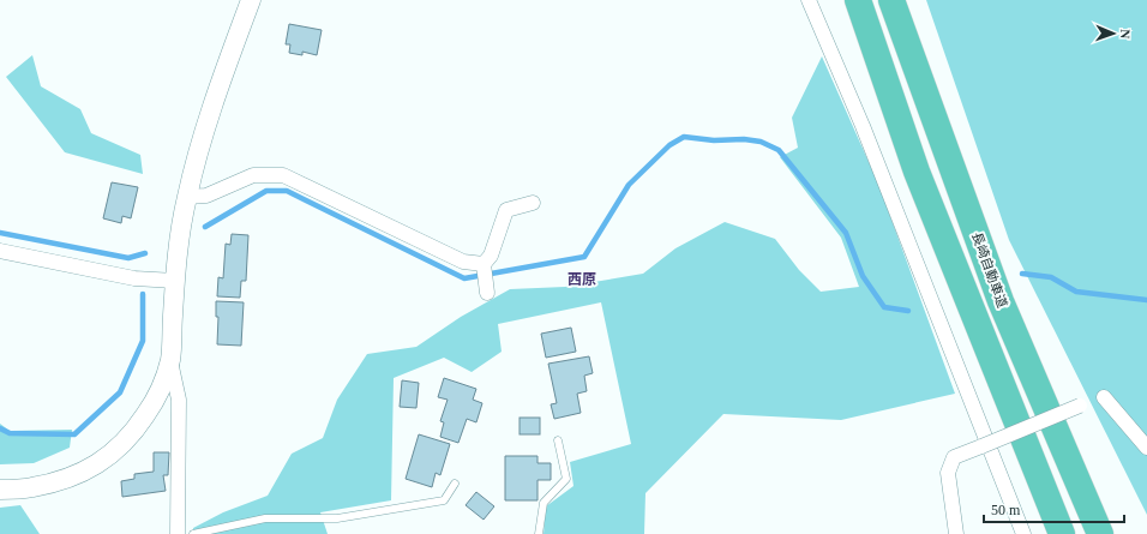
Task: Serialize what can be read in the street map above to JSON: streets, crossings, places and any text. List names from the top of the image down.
{
  "streets": {
    "highway": ["長崎自動車道"]
  },
  "districts": ["西原"],
  "scale_bar": "50 m",
  "north": "right"
}
